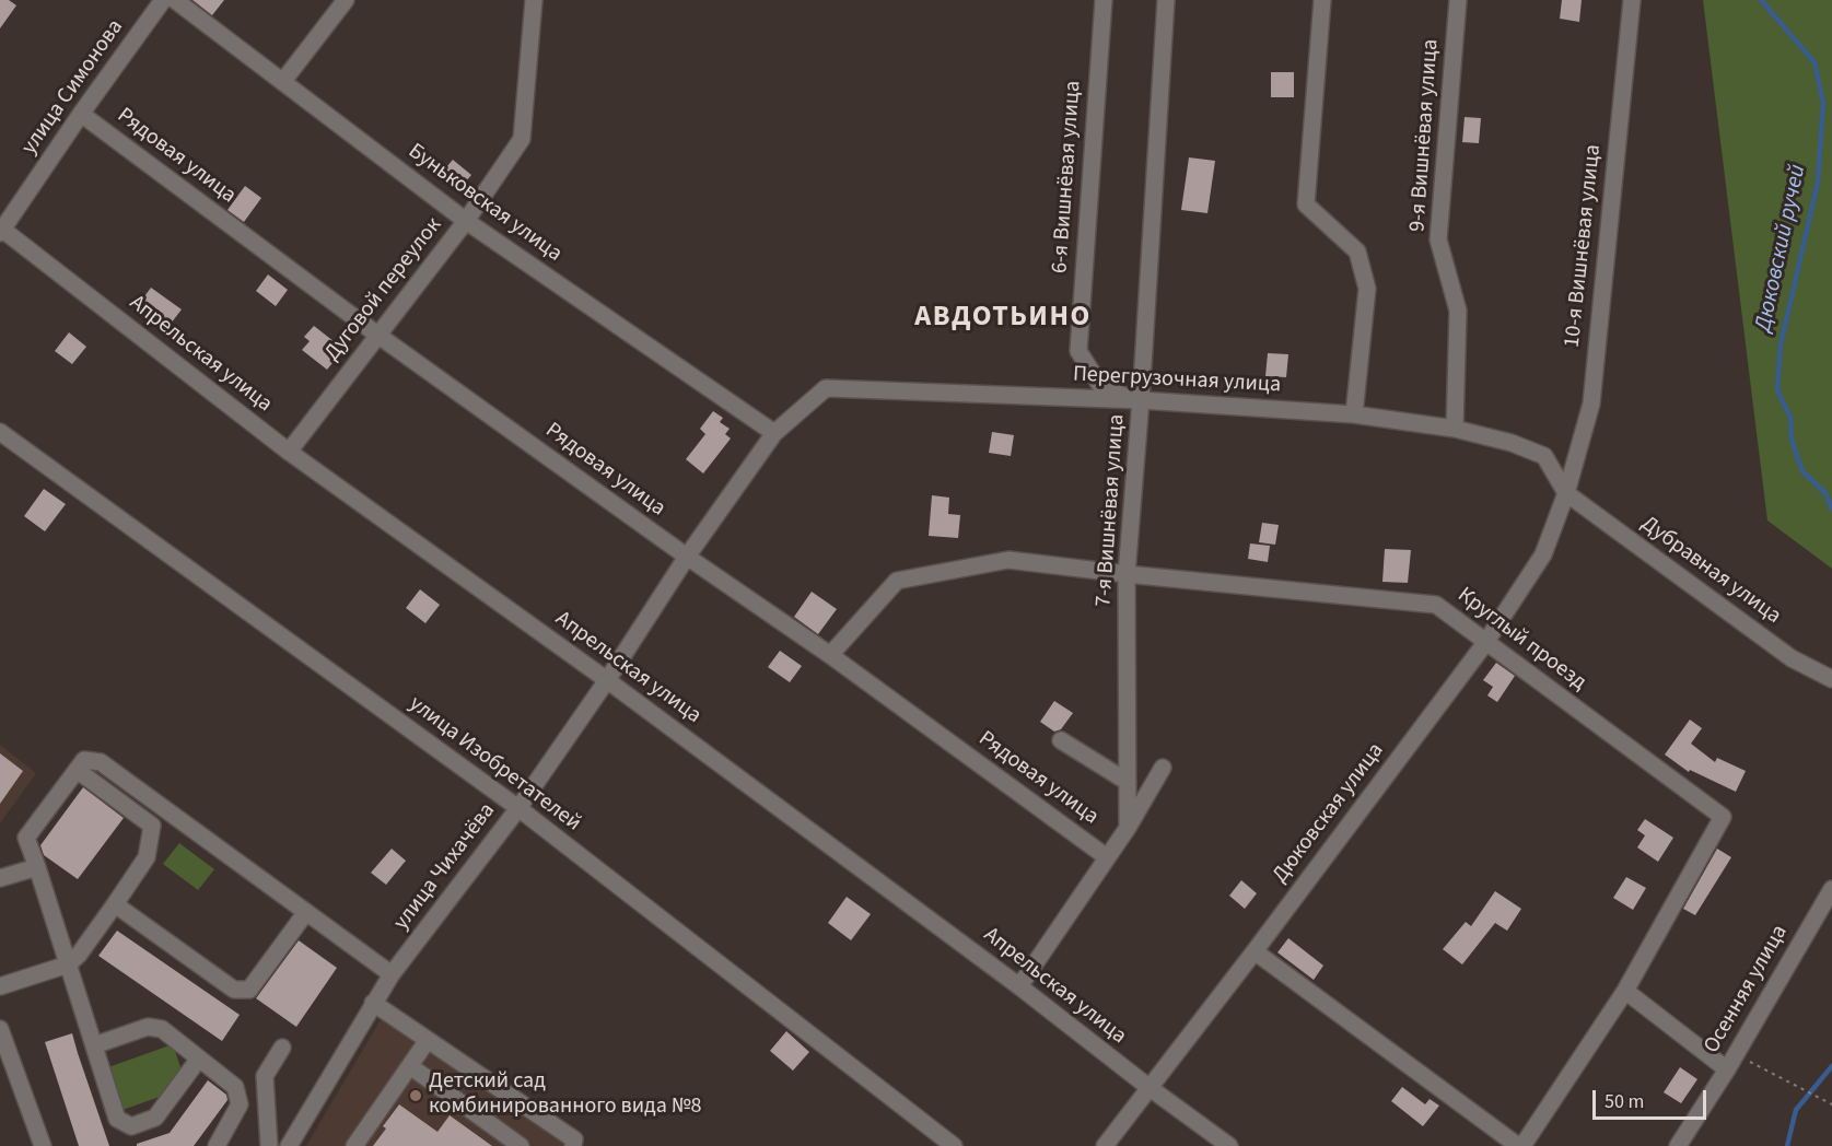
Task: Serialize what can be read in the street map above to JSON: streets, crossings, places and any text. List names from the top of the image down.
{
  "streets": {
    "street": [
      "улица Симонова",
      "9-я Вишнёвая улица",
      "Рядовая улица",
      "6-я Вишнёвая улица",
      "Буньковская улица",
      "10-я Вишнёвая улица",
      "Дуговой переулок",
      "Апрельская улица",
      "Перегрузочная улица",
      "7-я Вишнёвая улица",
      "Дубравная улица",
      "Круглый проезд",
      "улица Изобретателей",
      "Дюковская улица",
      "улица Чихачёва",
      "Осенняя улица"
    ]
  },
  "crossings": [
    ["улица Симонова", "Рядовая улица"],
    ["улица Симонова", "Апрельская улица"],
    ["9-я Вишнёвая улица", "Перегрузочная улица"],
    ["Рядовая улица", "Дуговой переулок"],
    ["Рядовая улица", "Круглый проезд"],
    ["Рядовая улица", "улица Чихачёва"],
    ["6-я Вишнёвая улица", "Перегрузочная улица"],
    ["6-я Вишнёвая улица", "7-я Вишнёвая улица"],
    ["Буньковская улица", "Дуговой переулок"],
    ["Буньковская улица", "Перегрузочная улица"],
    ["Буньковская улица", "улица Чихачёва"],
    ["10-я Вишнёвая улица", "Перегрузочная улица"],
    ["10-я Вишнёвая улица", "Дубравная улица"],
    ["10-я Вишнёвая улица", "Дюковская улица"],
    ["Дуговой переулок", "Апрельская улица"],
    ["Апрельская улица", "Дюковская улица"],
    ["Апрельская улица", "улица Чихачёва"],
    ["Перегрузочная улица", "7-я Вишнёвая улица"],
    ["Перегрузочная улица", "Дубравная улица"],
    ["Перегрузочная улица", "Дюковская улица"],
    ["Перегрузочная улица", "улица Чихачёва"],
    ["7-я Вишнёвая улица", "Круглый проезд"],
    ["Дубравная улица", "Дюковская улица"],
    ["Круглый проезд", "Дюковская улица"],
    ["улица Изобретателей", "улица Чихачёва"]
  ],
  "districts": ["АВДОТЬИНО"],
  "water": ["Дюковский ручей"],
  "places": ["Детский сад комбинированного вида №8"],
  "scale_bar": "50 m"
}
